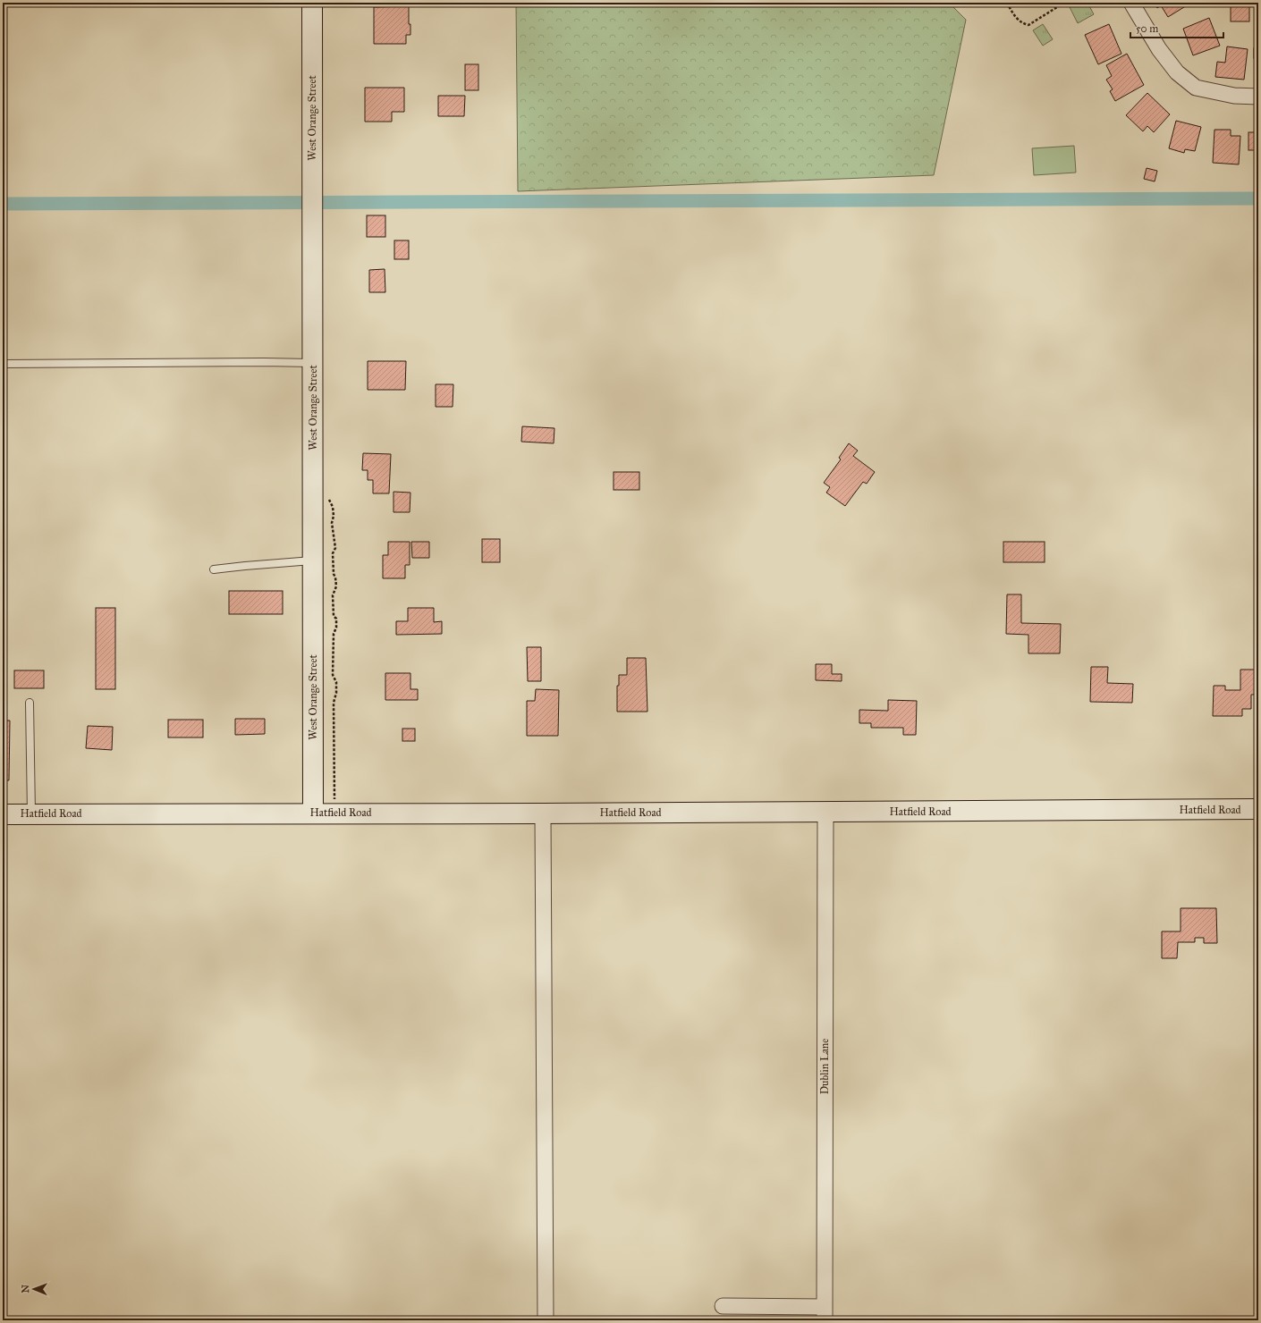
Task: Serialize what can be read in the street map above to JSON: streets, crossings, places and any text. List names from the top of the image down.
{
  "streets": {
    "street": ["West Orange Street", "Hatfield Road", "Dublin Lane"]
  },
  "crossings": [
    ["West Orange Street", "Hatfield Road"],
    ["Hatfield Road", "Dublin Lane"]
  ],
  "scale_bar": "50 m",
  "north": "left"
}
